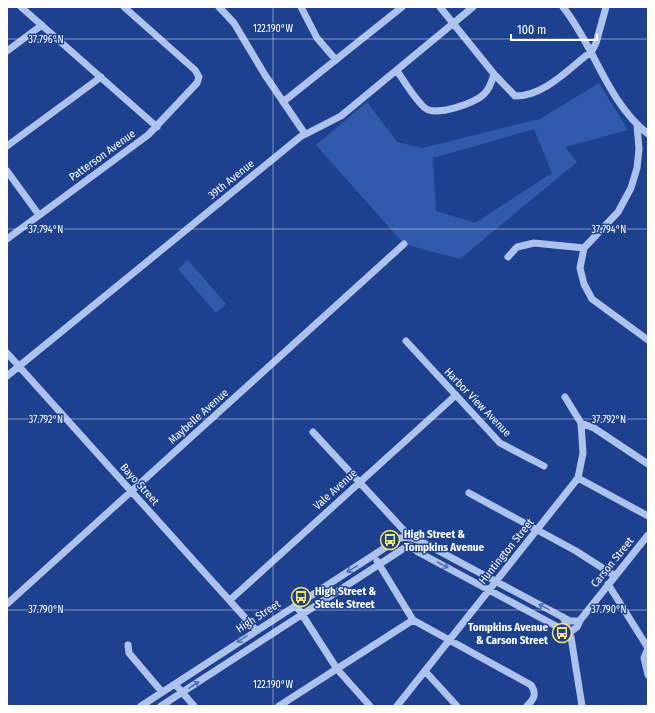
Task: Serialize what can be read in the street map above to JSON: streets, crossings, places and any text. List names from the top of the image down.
{
  "streets": {
    "street": [
      "Patterson Avenue",
      "39th Avenue",
      "Harbor View Avenue",
      "Maybelle Avenue",
      "Bayo Street",
      "Vale Avenue",
      "Huntington Street",
      "Carson Street",
      "High Street"
    ]
  },
  "crossings": [
    ["39th Avenue", "Bayo Street"],
    ["Harbor View Avenue", "Vale Avenue"],
    ["Maybelle Avenue", "Bayo Street"],
    ["Bayo Street", "Vale Avenue"],
    ["Bayo Street", "High Street"]
  ],
  "places": {
    "bus stop": ["High Street & Tompkins Avenue", "High Street & Steele Street", "Tompkins Avenue & Carson Street"]
  },
  "scale_bar": "100 m",
  "coordinates": [
    "122.190°W",
    "37.796°N",
    "37.794°N",
    "37.792°N",
    "37.790°N"
  ]
}
